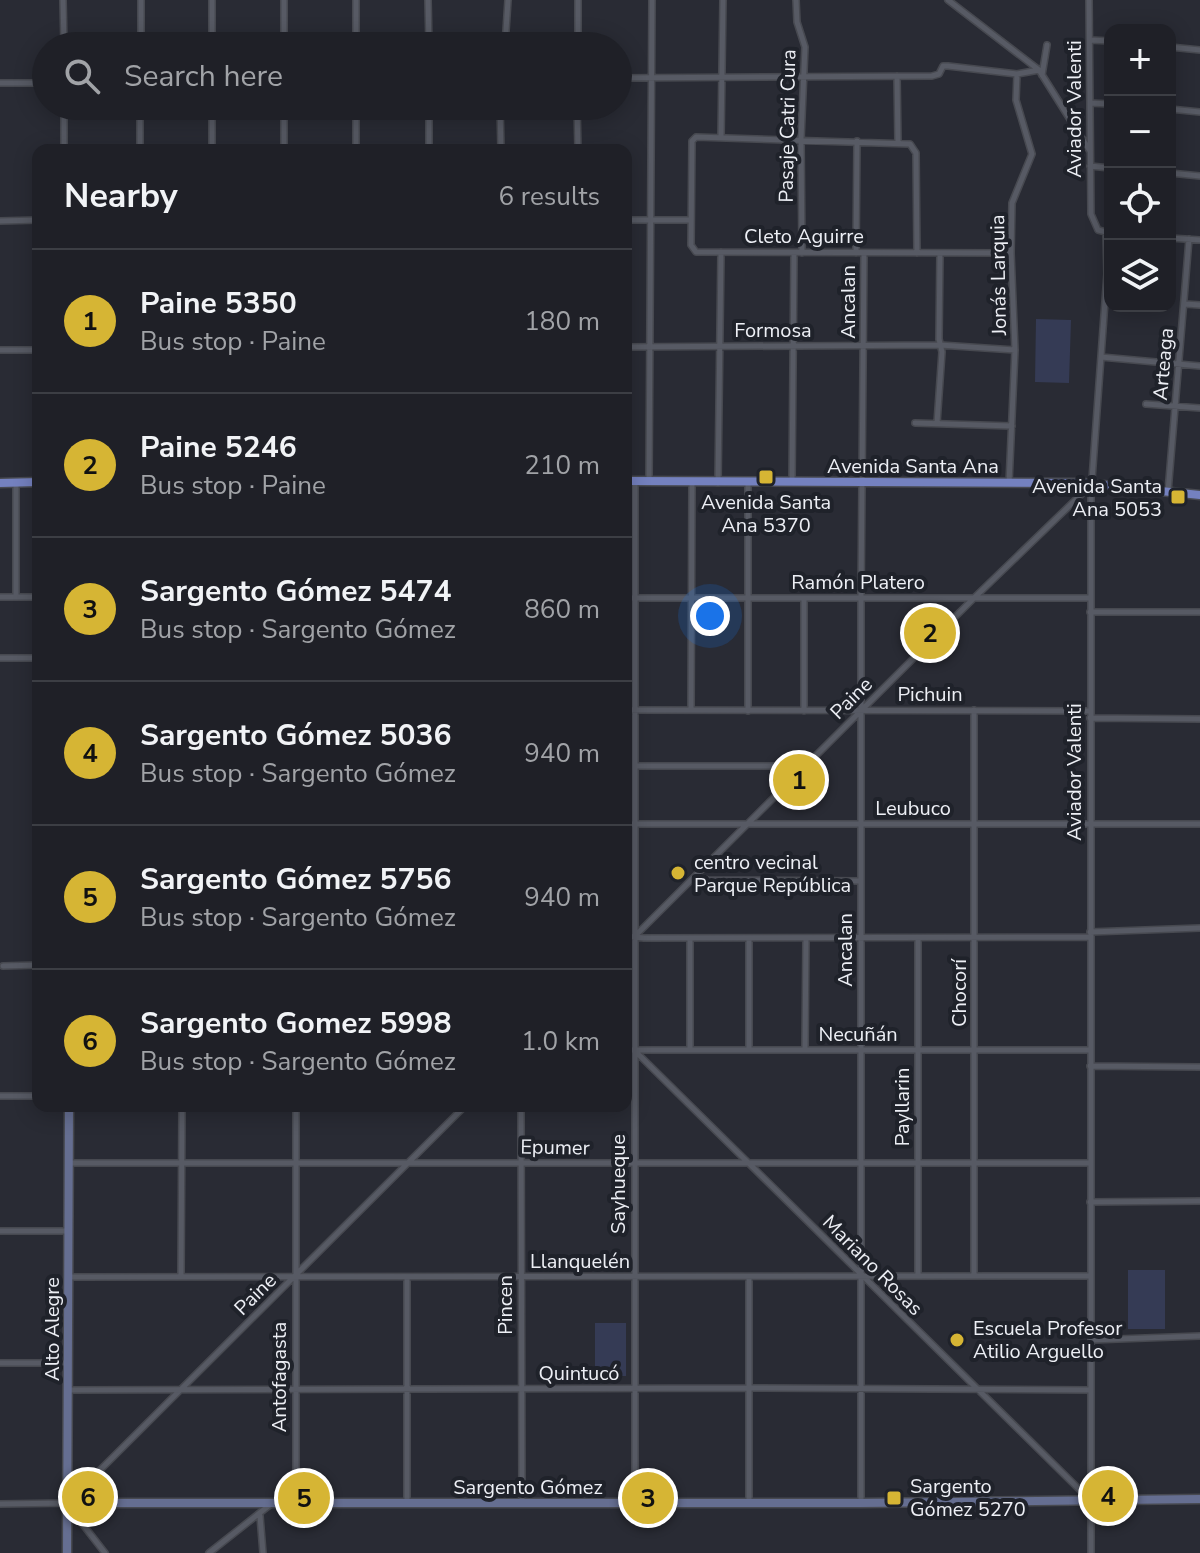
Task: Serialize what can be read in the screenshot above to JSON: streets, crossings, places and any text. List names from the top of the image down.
{
  "streets": {
    "main road": ["Avenida Santa Ana", "Alto Alegre", "Sargento Gómez"],
    "street": [
      "Aviador Valenti",
      "Pasaje Catri Cura",
      "Cleto Aguirre",
      "Jonás Larquia",
      "Ancalan",
      "Formosa",
      "Arteaga",
      "Ramón Platero",
      "Pichuin",
      "Paine",
      "Leubuco",
      "Chocorí",
      "Necuñán",
      "Payllarin",
      "Epumer",
      "Sayhueque",
      "Llanquelén",
      "Mariano Rosas",
      "Pincen",
      "Quintucó",
      "Antofagasta"
    ]
  },
  "crossings": [
    ["Aviador Valenti", "Avenida Santa Ana"],
    ["Aviador Valenti", "Ramón Platero"],
    ["Aviador Valenti", "Pichuin"],
    ["Aviador Valenti", "Paine"],
    ["Aviador Valenti", "Leubuco"],
    ["Aviador Valenti", "Necuñán"],
    ["Aviador Valenti", "Epumer"],
    ["Aviador Valenti", "Llanquelén"],
    ["Aviador Valenti", "Mariano Rosas"],
    ["Aviador Valenti", "Quintucó"],
    ["Aviador Valenti", "Sargento Gómez"],
    ["Pasaje Catri Cura", "Cleto Aguirre"],
    ["Cleto Aguirre", "Jonás Larquia"],
    ["Cleto Aguirre", "Ancalan"],
    ["Jonás Larquia", "Formosa"],
    ["Jonás Larquia", "Avenida Santa Ana"],
    ["Ancalan", "Formosa"],
    ["Ancalan", "Avenida Santa Ana"],
    ["Ancalan", "Ramón Platero"],
    ["Ancalan", "Pichuin"],
    ["Ancalan", "Paine"],
    ["Ancalan", "Leubuco"],
    ["Ancalan", "Necuñán"],
    ["Ancalan", "Epumer"],
    ["Ancalan", "Llanquelén"],
    ["Ancalan", "Mariano Rosas"],
    ["Ancalan", "Quintucó"],
    ["Ancalan", "Sargento Gómez"],
    ["Arteaga", "Avenida Santa Ana"],
    ["Avenida Santa Ana", "Paine"],
    ["Ramón Platero", "Paine"],
    ["Ramón Platero", "Sayhueque"],
    ["Pichuin", "Paine"],
    ["Pichuin", "Chocorí"],
    ["Pichuin", "Sayhueque"],
    ["Paine", "Leubuco"],
    ["Paine", "Epumer"],
    ["Paine", "Sayhueque"],
    ["Paine", "Llanquelén"],
    ["Paine", "Alto Alegre"],
    ["Paine", "Quintucó"],
    ["Paine", "Antofagasta"],
    ["Paine", "Sargento Gómez"],
    ["Leubuco", "Chocorí"],
    ["Leubuco", "Sayhueque"],
    ["Chocorí", "Necuñán"],
    ["Chocorí", "Epumer"],
    ["Chocorí", "Llanquelén"],
    ["Necuñán", "Payllarin"],
    ["Necuñán", "Sayhueque"],
    ["Necuñán", "Mariano Rosas"],
    ["Payllarin", "Epumer"],
    ["Payllarin", "Llanquelén"],
    ["Epumer", "Sayhueque"],
    ["Epumer", "Mariano Rosas"],
    ["Epumer", "Pincen"],
    ["Epumer", "Alto Alegre"],
    ["Epumer", "Antofagasta"],
    ["Sayhueque", "Llanquelén"],
    ["Sayhueque", "Mariano Rosas"],
    ["Sayhueque", "Quintucó"],
    ["Sayhueque", "Sargento Gómez"],
    ["Llanquelén", "Mariano Rosas"],
    ["Llanquelén", "Pincen"],
    ["Llanquelén", "Alto Alegre"],
    ["Llanquelén", "Antofagasta"],
    ["Mariano Rosas", "Quintucó"],
    ["Mariano Rosas", "Sargento Gómez"],
    ["Pincen", "Quintucó"],
    ["Pincen", "Sargento Gómez"],
    ["Alto Alegre", "Quintucó"],
    ["Alto Alegre", "Sargento Gómez"],
    ["Quintucó", "Antofagasta"],
    ["Antofagasta", "Sargento Gómez"]
  ],
  "places": {
    "transit": ["Avenida Santa Ana 5370", "Avenida Santa Ana 5053", "Sargento Gómez 5270"],
    "other": ["centro vecinal Parque República", "Escuela Profesor Atilio Arguello"]
  },
  "page": {
    "map_buttons": ["+", "−"],
    "search": "Search here",
    "heading": ["Nearby", "6 results"],
    "list": [
      {
        "mark": "1",
        "name": "Paine 5350",
        "note": "Bus stop · Paine",
        "value": "180 m"
      },
      {
        "mark": "2",
        "name": "Paine 5246",
        "note": "Bus stop · Paine",
        "value": "210 m"
      },
      {
        "mark": "3",
        "name": "Sargento Gómez 5474",
        "note": "Bus stop · Sargento Gómez",
        "value": "860 m"
      },
      {
        "mark": "4",
        "name": "Sargento Gómez 5036",
        "note": "Bus stop · Sargento Gómez",
        "value": "940 m"
      },
      {
        "mark": "5",
        "name": "Sargento Gómez 5756",
        "note": "Bus stop · Sargento Gómez",
        "value": "940 m"
      },
      {
        "mark": "6",
        "name": "Sargento Gomez 5998",
        "note": "Bus stop · Sargento Gómez",
        "value": "1.0 km"
      }
    ],
    "pins": [
      "2",
      "1",
      "4",
      "6",
      "3",
      "5"
    ]
  }
}
